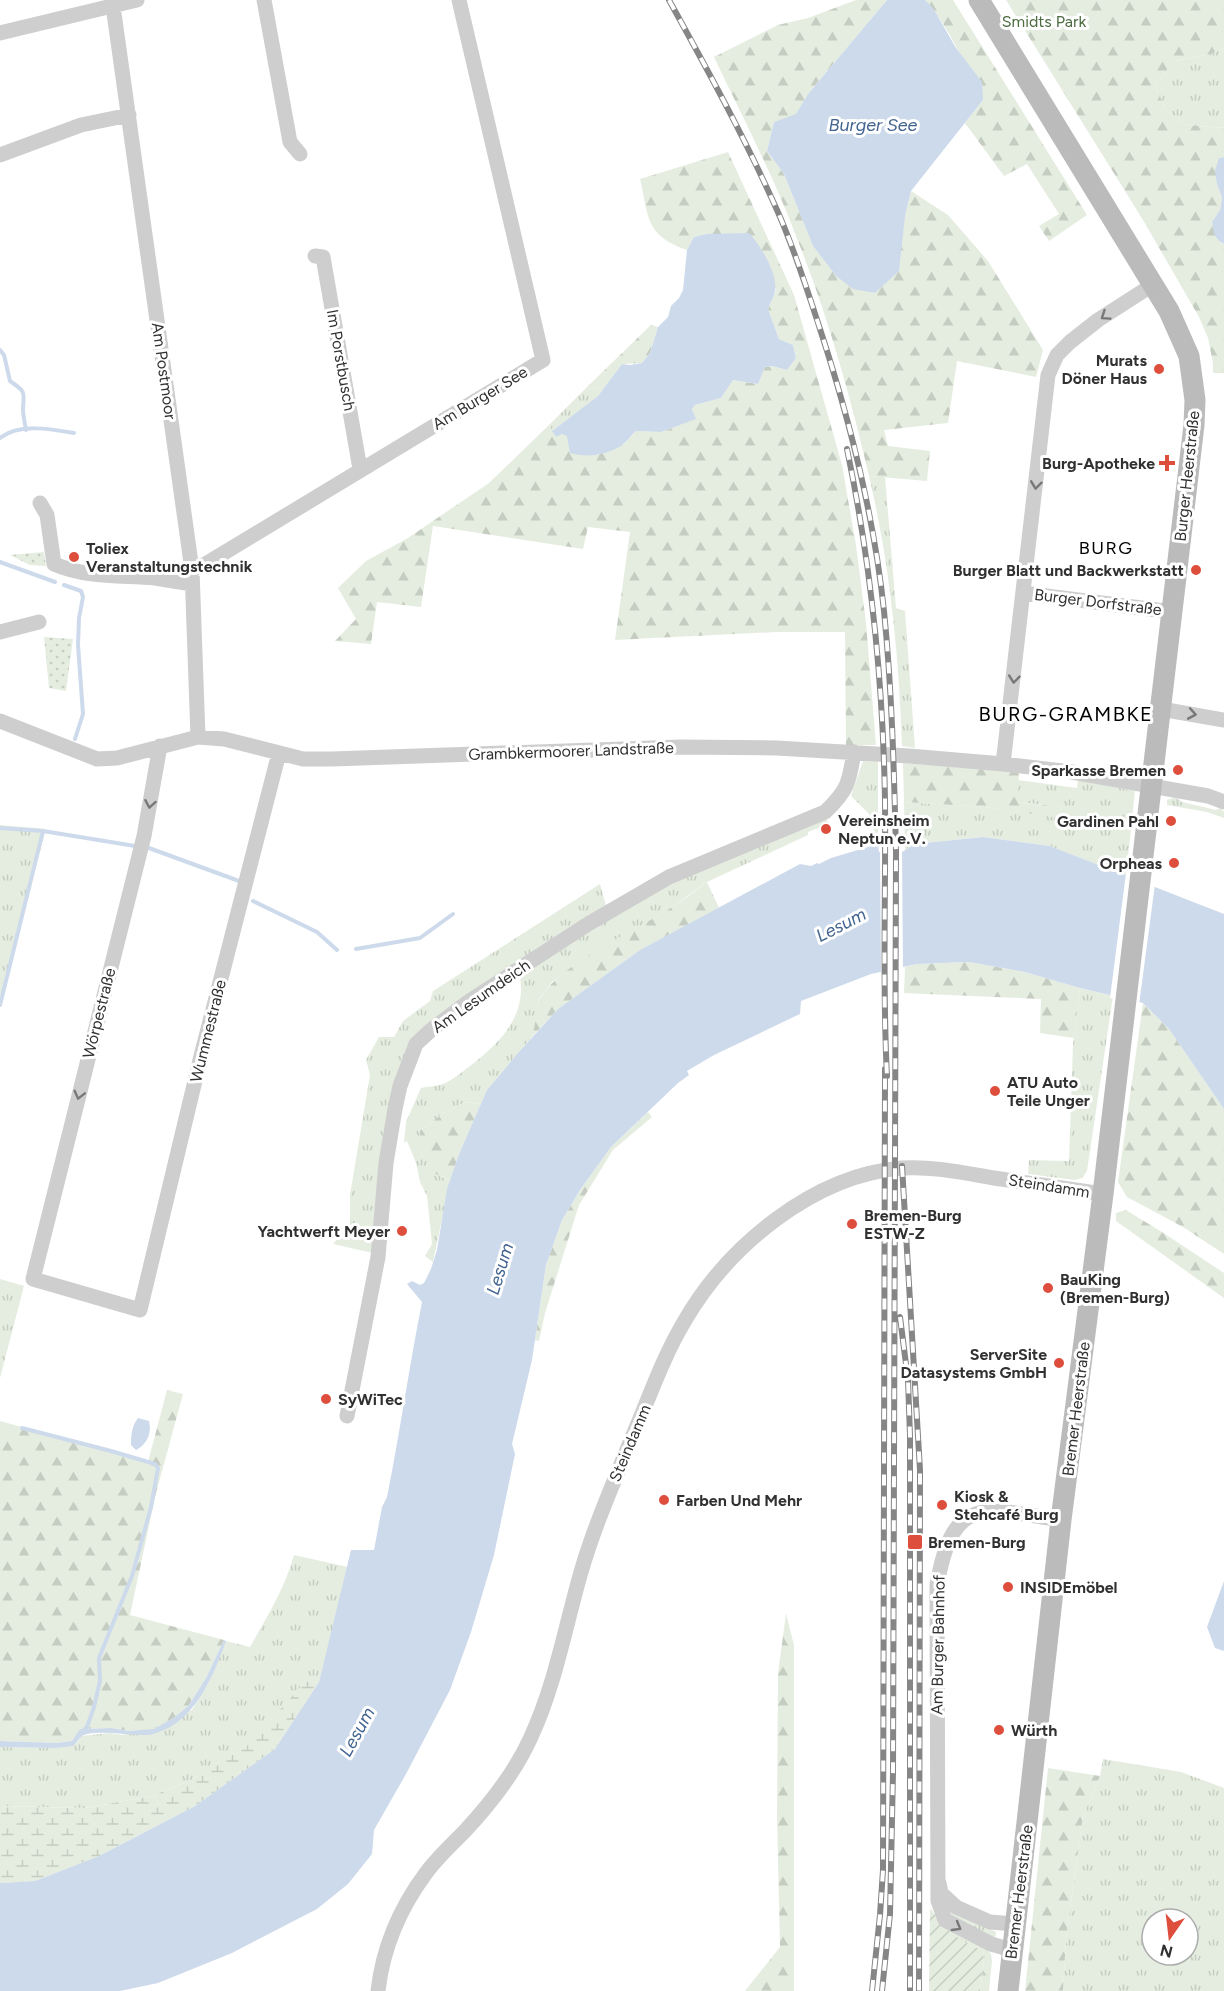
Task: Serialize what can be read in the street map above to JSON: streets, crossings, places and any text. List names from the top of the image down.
{
  "streets": {
    "main road": ["Burger Heerstraße", "Bremer Heerstraße"],
    "street": [
      "Im Porstbusch",
      "Am Postmoor",
      "Am Burger See",
      "Burger Dorfstraße",
      "Grambkermoorer Landstraße",
      "Am Lesumdeich",
      "Wörpestraße",
      "Wummestraße",
      "Steindamm",
      "Am Burger Bahnhof"
    ]
  },
  "crossings": [
    ["Im Porstbusch", "Am Burger See"],
    ["Am Postmoor", "Am Burger See"],
    ["Am Postmoor", "Grambkermoorer Landstraße"],
    ["Burger Heerstraße", "Burger Dorfstraße"],
    ["Burger Heerstraße", "Grambkermoorer Landstraße"],
    ["Burger Heerstraße", "Bremer Heerstraße"],
    ["Grambkermoorer Landstraße", "Am Lesumdeich"],
    ["Grambkermoorer Landstraße", "Wörpestraße"],
    ["Grambkermoorer Landstraße", "Wummestraße"],
    ["Wörpestraße", "Wummestraße"],
    ["Steindamm", "Bremer Heerstraße"],
    ["Bremer Heerstraße", "Am Burger Bahnhof"]
  ],
  "one_way": ["Wörpestraße"],
  "districts": ["BURG", "BURG-GRAMBKE"],
  "water": ["Burger See", "Lesum"],
  "parks": ["Smidts Park"],
  "places": {
    "other": [
      "Murats Döner Haus",
      "Toliex Veranstaltungstechnik",
      "Burger Blatt und Backwerkstatt",
      "Sparkasse Bremen",
      "Gardinen Pahl",
      "Vereinsheim Neptun e.V.",
      "Orpheas",
      "ATU Auto Teile Unger",
      "Bremen-Burg ESTW-Z",
      "Yachtwerft Meyer",
      "BauKing (Bremen-Burg)",
      "ServerSite Datasystems GmbH",
      "SyWiTec",
      "Farben Und Mehr",
      "Kiosk & Stehcafé Burg",
      "INSIDEmöbel",
      "Würth"
    ],
    "health": ["Burg-Apotheke"],
    "transit": ["Bremen-Burg"]
  },
  "north": "bottom"
}
